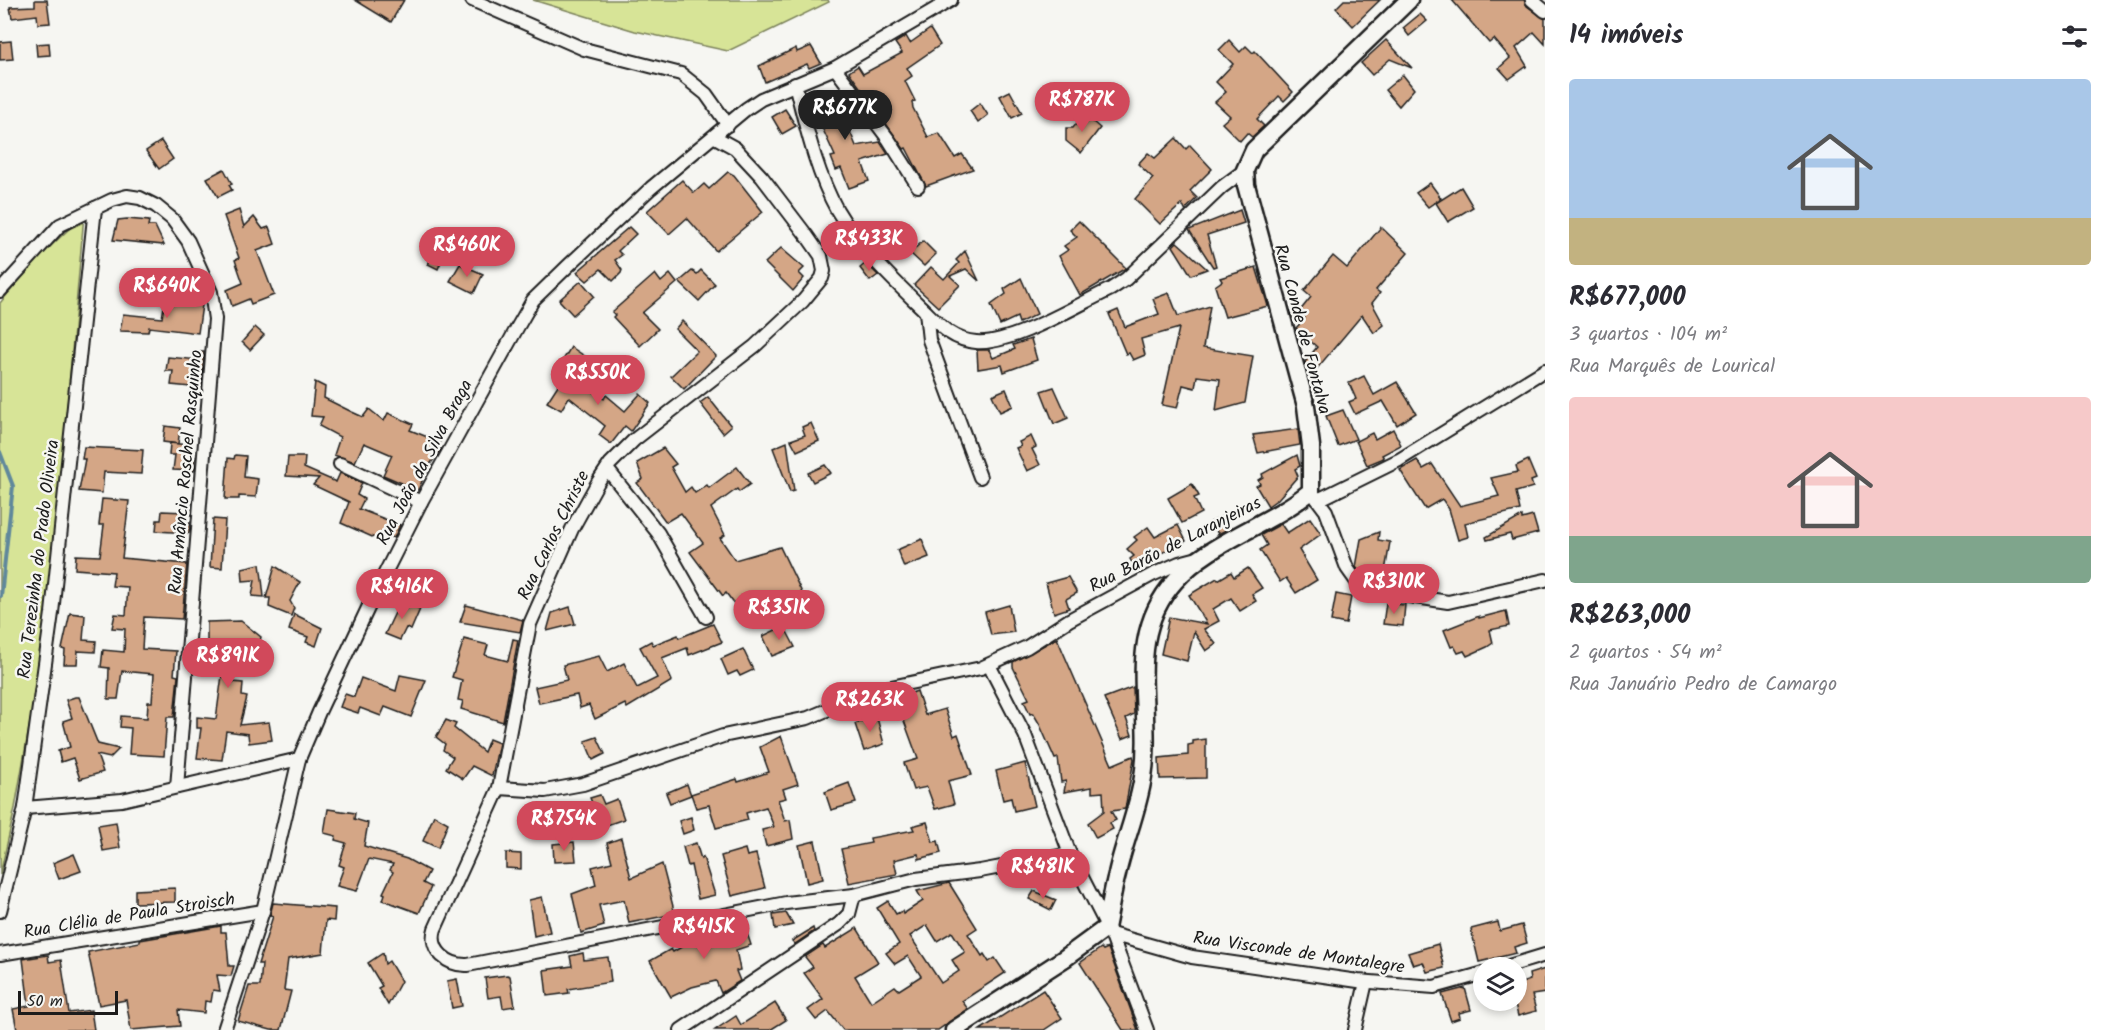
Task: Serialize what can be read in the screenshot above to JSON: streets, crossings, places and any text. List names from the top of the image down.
{
  "streets": {
    "main road": ["Rua Conde de Fontalva", "Rua Barão de Laranjeiras"],
    "street": [
      "Rua João da Silva Braga",
      "Rua Amâncio Roschel Rasquinho",
      "Rua Carlos Christe",
      "Rua Terezinha do Prado Oliveira",
      "Rua Clélia de Paula Stroisch",
      "Rua Visconde de Montalegre"
    ]
  },
  "crossings": [
    ["Rua Conde de Fontalva", "Rua Barão de Laranjeiras"],
    ["Rua João da Silva Braga", "Rua Carlos Christe"],
    ["Rua João da Silva Braga", "Rua Clélia de Paula Stroisch"],
    ["Rua Amâncio Roschel Rasquinho", "Rua Terezinha do Prado Oliveira"],
    ["Rua Carlos Christe", "Rua Barão de Laranjeiras"]
  ],
  "scale_bar": "50 m",
  "page": {
    "heading": "14 imóveis",
    "list": [
      {
        "name": "R$677,000",
        "note": "3 quartos · 104 m² · Rua Marquês de Lourical"
      },
      {
        "name": "R$263,000",
        "note": "2 quartos · 54 m² · Rua Januário Pedro de Camargo"
      }
    ],
    "price": [
      "R$787K",
      "R$677K",
      "R$433K",
      "R$460K",
      "R$640K",
      "R$550K",
      "R$310K",
      "R$416K",
      "R$351K",
      "R$891K",
      "R$263K",
      "R$754K",
      "R$481K",
      "R$415K"
    ],
    "scale": "50 m"
  }
}
